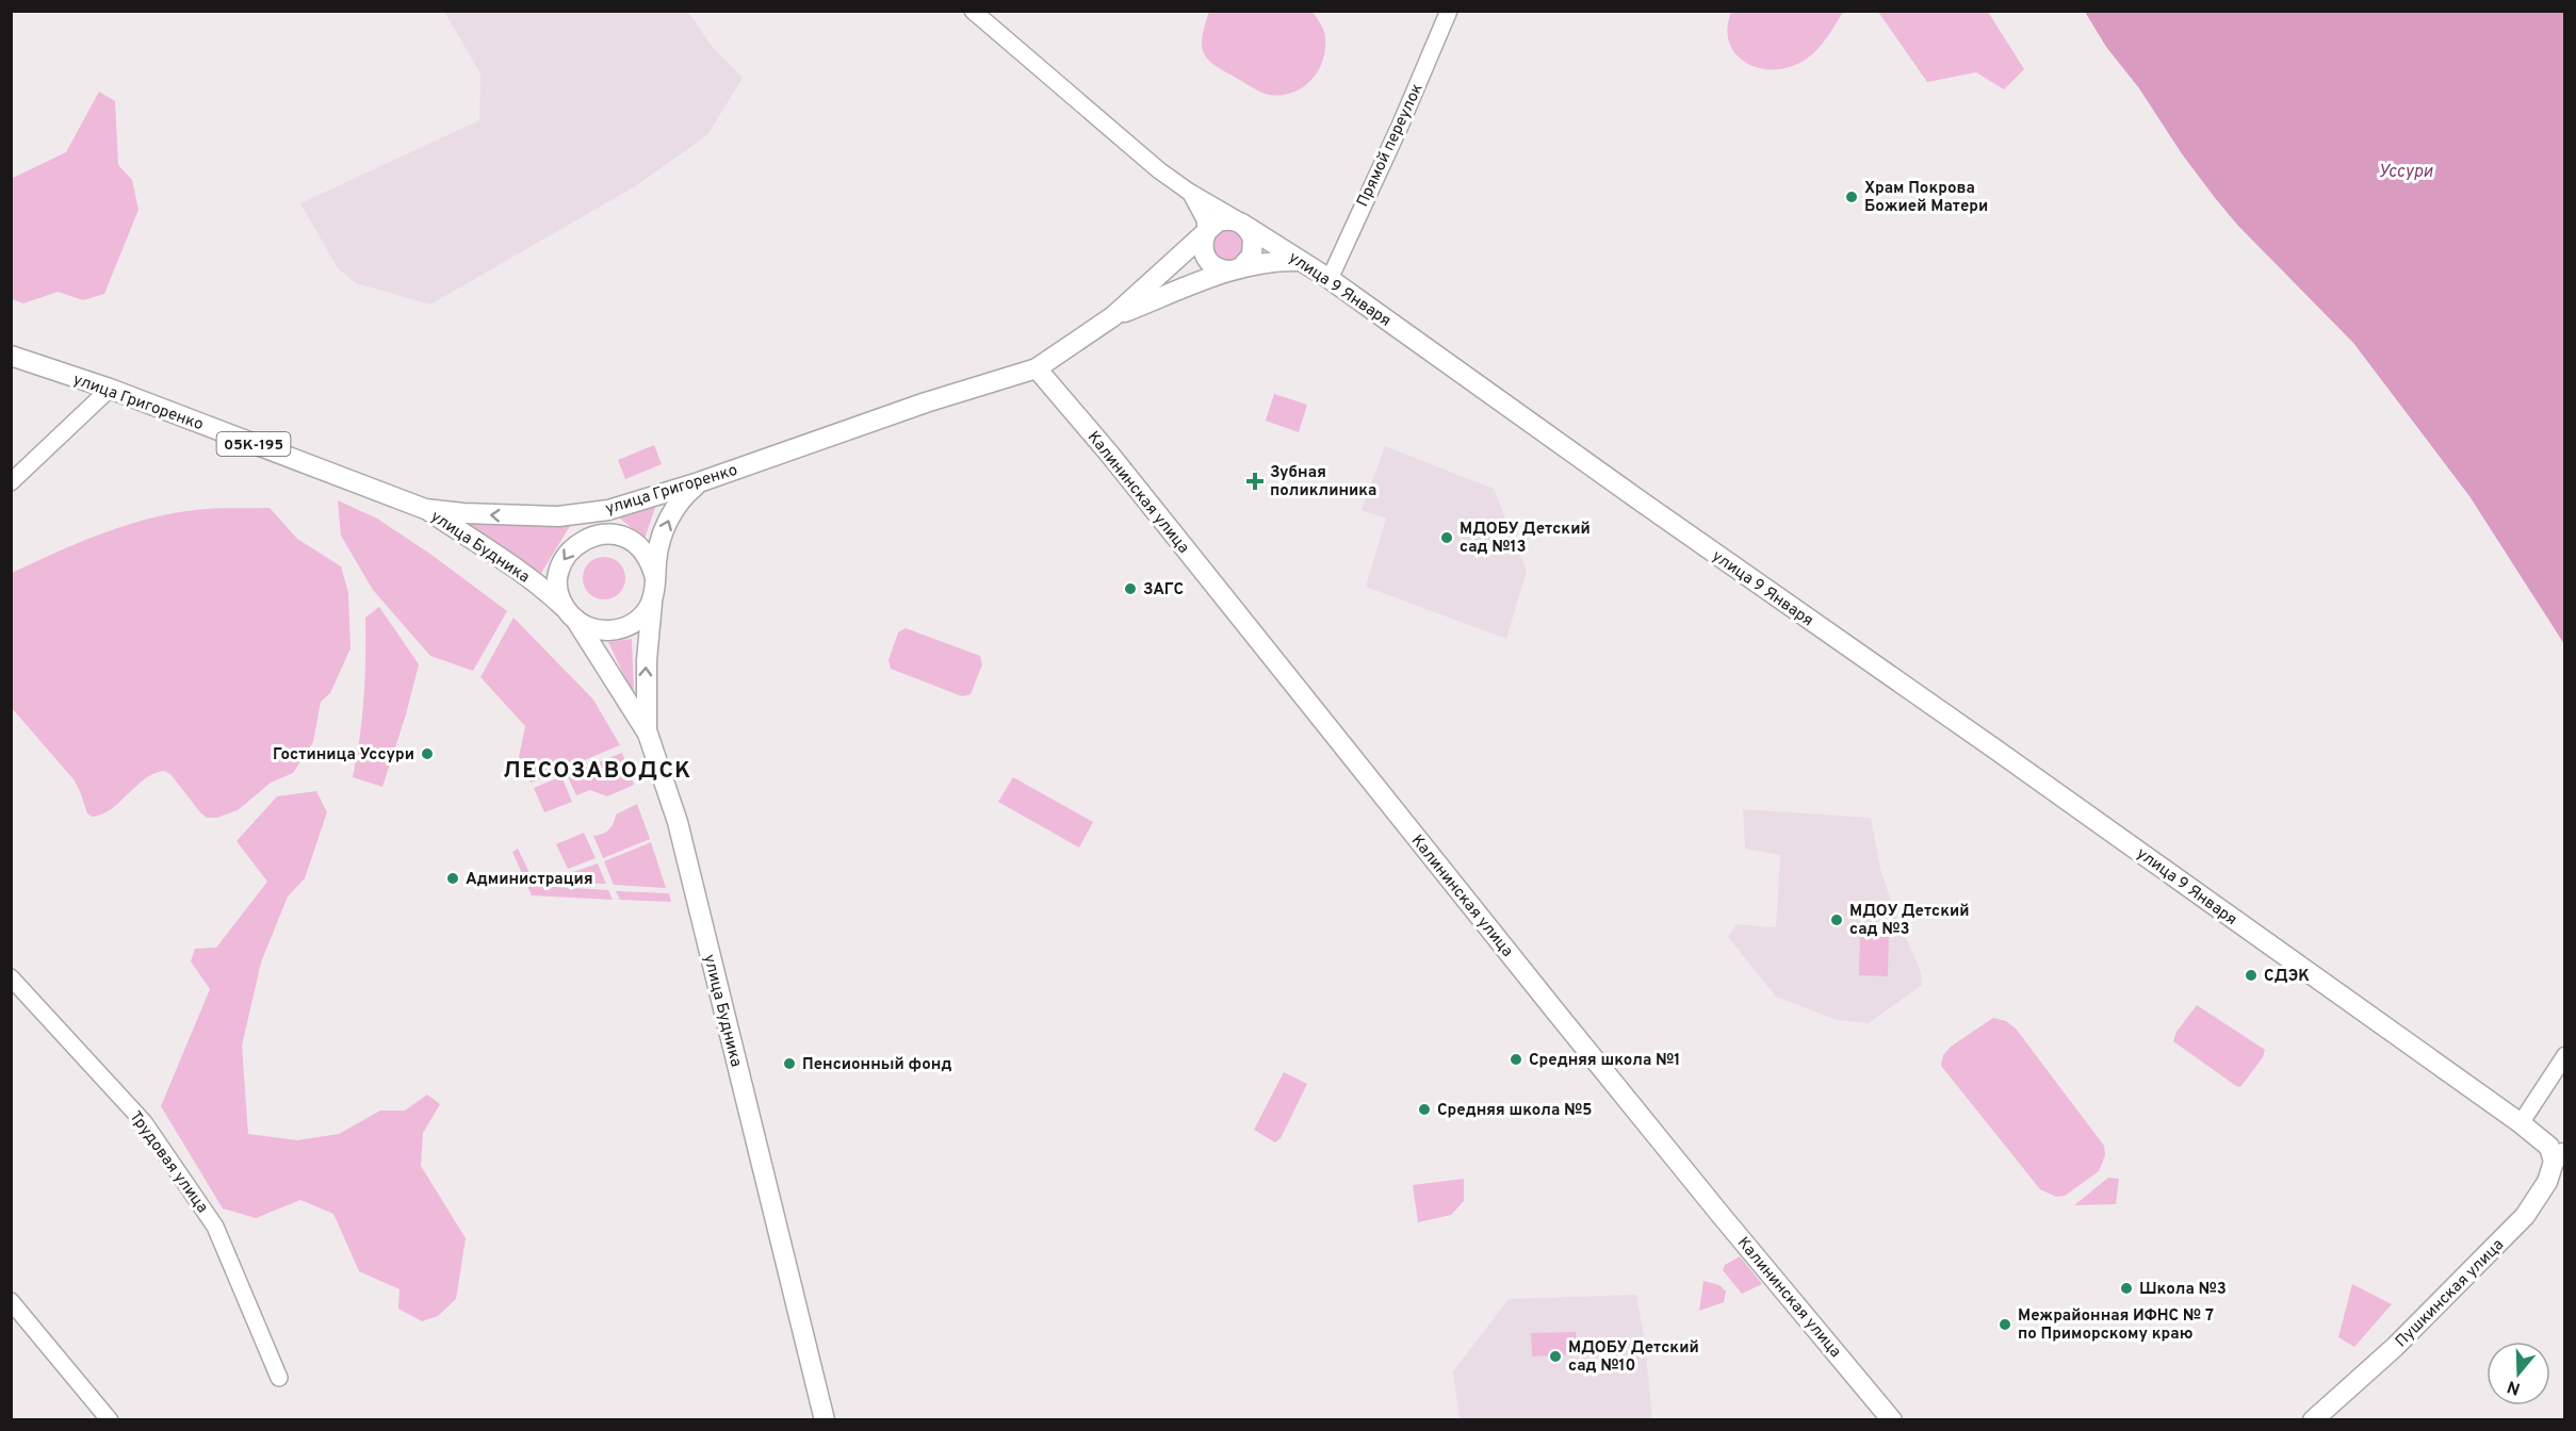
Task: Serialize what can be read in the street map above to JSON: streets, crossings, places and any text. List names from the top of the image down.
{
  "streets": {
    "main road": [
      "улица 9 Января",
      "улица Григоренко",
      "05К-195",
      "Калининская улица",
      "улица Будника",
      "Пушкинская улица"
    ],
    "street": ["Прямой переулок", "Трудовая улица"]
  },
  "crossings": [
    ["Прямой переулок", "улица 9 Января"],
    ["улица 9 Января", "Пушкинская улица"],
    ["улица Григоренко", "Калининская улица"],
    ["улица Григоренко", "улица Будника"]
  ],
  "districts": ["ЛЕСОЗАВОДСК"],
  "water": ["Уссури"],
  "places": {
    "other": [
      "Храм Покрова Божией Матери",
      "МДОБУ Детский сад №13",
      "ЗАГС",
      "Гостиница Уссури",
      "Администрация",
      "МДОУ Детский сад №3",
      "СДЭК",
      "Средняя школа №1",
      "Пенсионный фонд",
      "Средняя школа №5",
      "Школа №3",
      "Межрайонная ИФНС № 7 по Приморскому краю",
      "МДОБУ Детский сад №10"
    ],
    "health": ["Зубная поликлиника"]
  },
  "north": "bottom"
}
